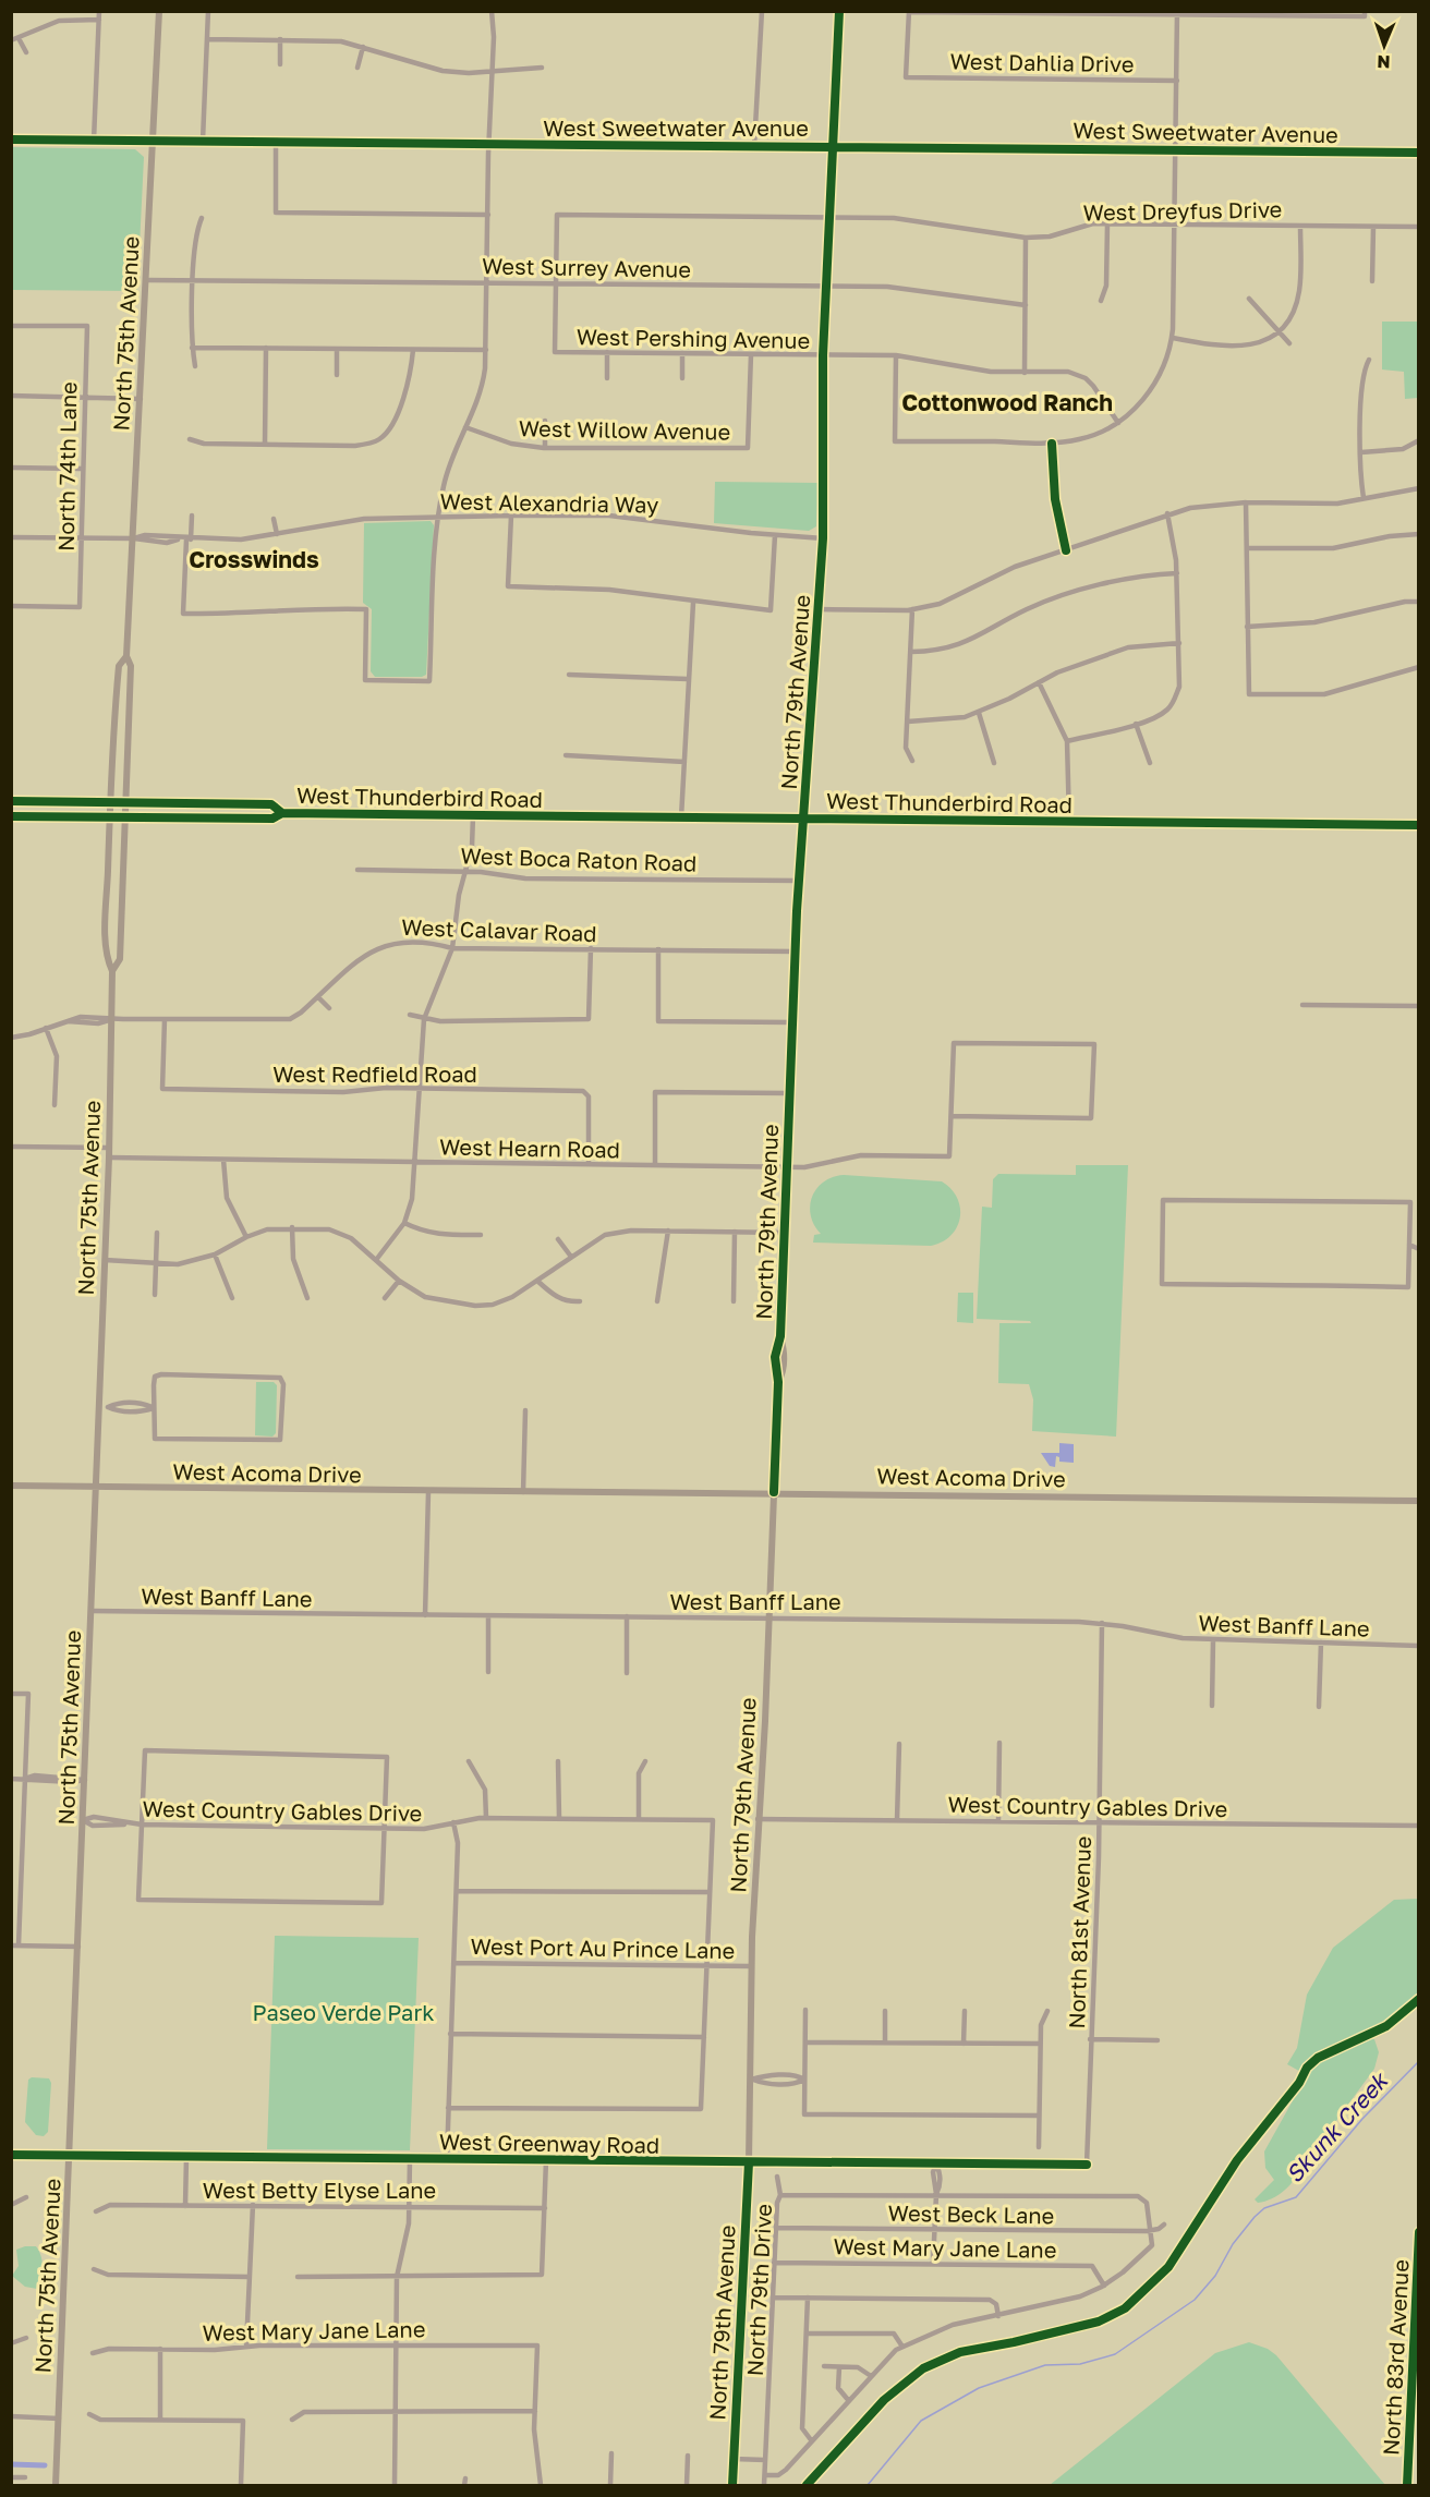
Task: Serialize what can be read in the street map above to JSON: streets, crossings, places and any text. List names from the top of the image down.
{
  "streets": {
    "main road": ["North 83rd Avenue"],
    "street": [
      "West Dahlia Drive",
      "West Sweetwater Avenue",
      "West Dreyfus Drive",
      "West Surrey Avenue",
      "North 75th Avenue",
      "West Pershing Avenue",
      "West Willow Avenue",
      "North 74th Lane",
      "West Alexandria Way",
      "North 79th Avenue",
      "West Thunderbird Road",
      "West Boca Raton Road",
      "West Calavar Road",
      "West Redfield Road",
      "West Hearn Road",
      "West Acoma Drive",
      "West Banff Lane",
      "West Country Gables Drive",
      "North 81st Avenue",
      "West Port Au Prince Lane",
      "West Greenway Road",
      "West Betty Elyse Lane",
      "West Beck Lane",
      "West Mary Jane Lane",
      "North 79th Drive"
    ]
  },
  "crossings": [
    ["West Sweetwater Avenue", "North 75th Avenue"],
    ["West Sweetwater Avenue", "North 79th Avenue"],
    ["West Dreyfus Drive", "West Surrey Avenue"],
    ["West Dreyfus Drive", "West Pershing Avenue"],
    ["West Dreyfus Drive", "North 79th Avenue"],
    ["West Surrey Avenue", "North 75th Avenue"],
    ["West Surrey Avenue", "West Pershing Avenue"],
    ["West Surrey Avenue", "North 79th Avenue"],
    ["North 75th Avenue", "West Alexandria Way"],
    ["North 75th Avenue", "West Thunderbird Road"],
    ["North 75th Avenue", "West Calavar Road"],
    ["North 75th Avenue", "West Hearn Road"],
    ["North 75th Avenue", "West Acoma Drive"],
    ["North 75th Avenue", "West Banff Lane"],
    ["North 75th Avenue", "West Country Gables Drive"],
    ["North 75th Avenue", "West Greenway Road"],
    ["West Pershing Avenue", "West Willow Avenue"],
    ["West Pershing Avenue", "North 79th Avenue"],
    ["North 74th Lane", "West Alexandria Way"],
    ["West Alexandria Way", "North 79th Avenue"],
    ["North 79th Avenue", "West Thunderbird Road"],
    ["North 79th Avenue", "West Boca Raton Road"],
    ["North 79th Avenue", "West Calavar Road"],
    ["North 79th Avenue", "West Hearn Road"],
    ["North 79th Avenue", "West Acoma Drive"],
    ["North 79th Avenue", "West Banff Lane"],
    ["North 79th Avenue", "West Country Gables Drive"],
    ["North 79th Avenue", "West Port Au Prince Lane"],
    ["North 79th Avenue", "West Greenway Road"],
    ["West Calavar Road", "West Redfield Road"],
    ["West Redfield Road", "West Hearn Road"],
    ["West Banff Lane", "North 81st Avenue"],
    ["West Country Gables Drive", "North 81st Avenue"],
    ["North 81st Avenue", "West Greenway Road"],
    ["West Beck Lane", "North 79th Drive"],
    ["West Mary Jane Lane", "North 79th Drive"]
  ],
  "districts": ["Cottonwood Ranch", "Crosswinds"],
  "water": ["Skunk Creek"],
  "parks": ["Paseo Verde Park"],
  "north": "bottom"
}
